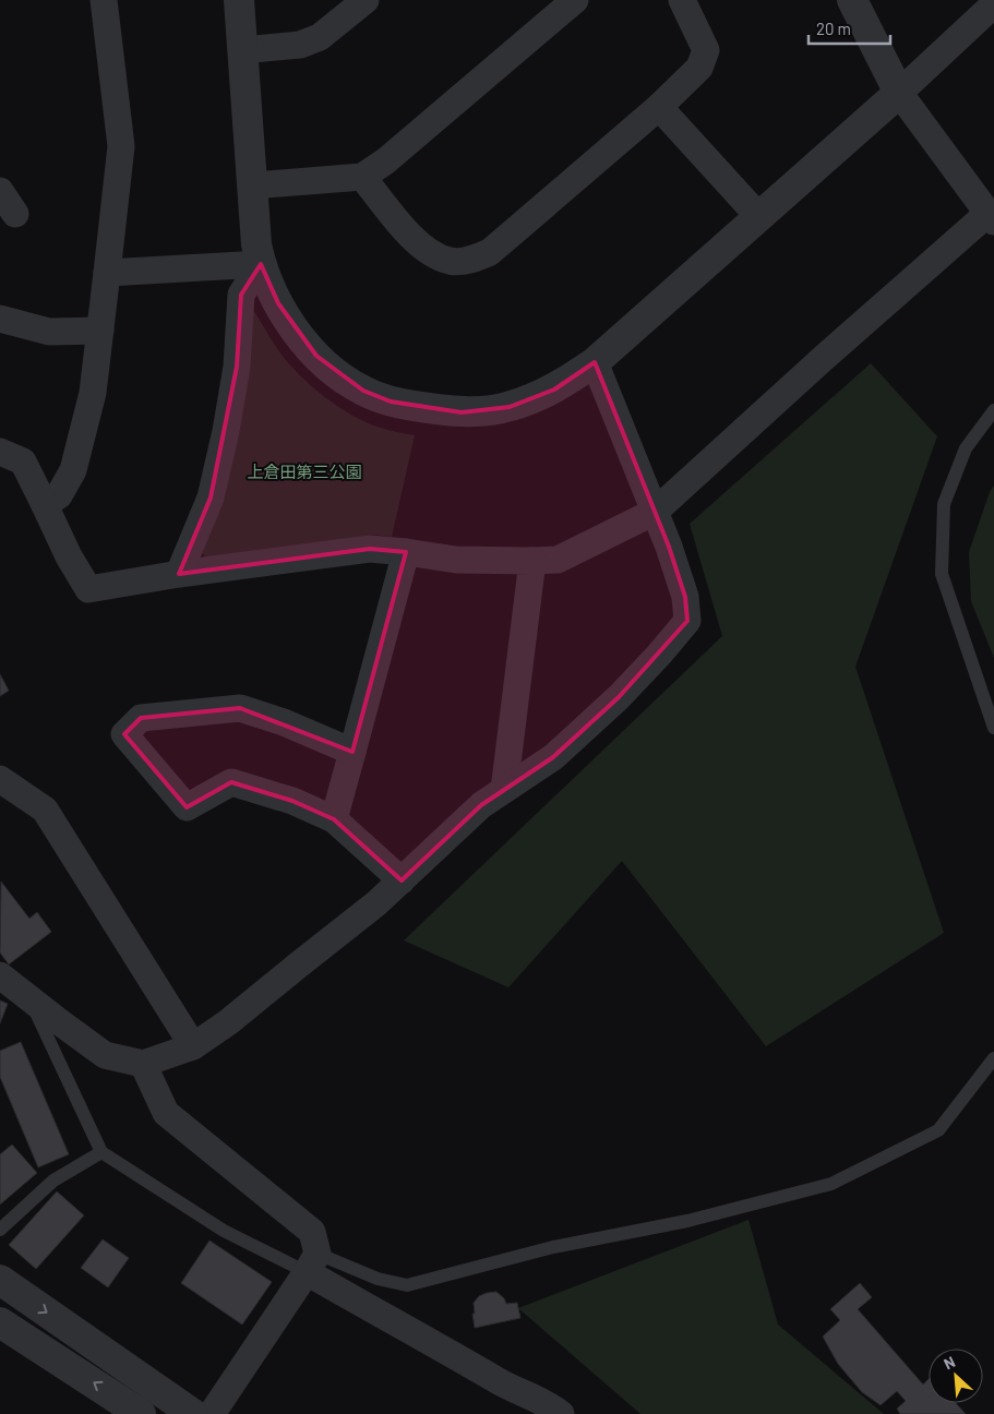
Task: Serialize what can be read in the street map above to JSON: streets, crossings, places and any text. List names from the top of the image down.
{
  "parks": ["上倉田第三公園"],
  "scale_bar": "20 m",
  "north": "top left"
}
